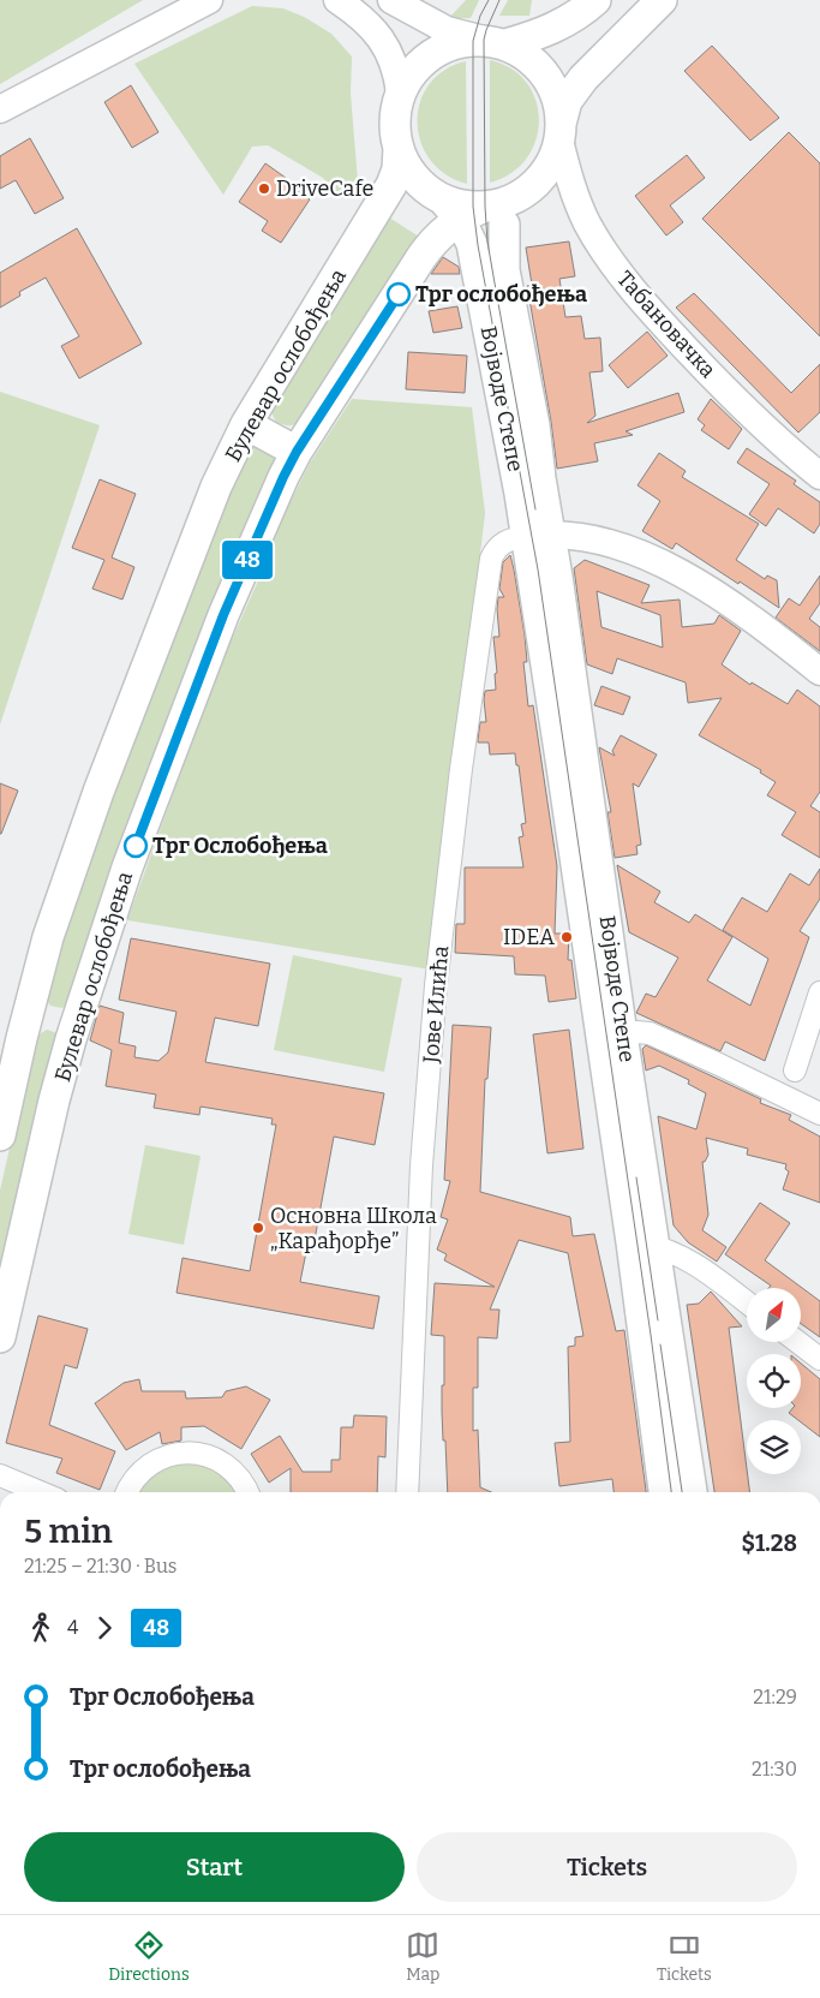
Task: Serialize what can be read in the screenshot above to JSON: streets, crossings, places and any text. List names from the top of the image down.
{
  "streets": {
    "main road": ["Булевар ослобођења", "Војводе Степе"],
    "street": ["Табановачка", "Јове Илића"]
  },
  "crossings": [
    ["Табановачка", "Булевар ослобођења"],
    ["Табановачка", "Војводе Степе"],
    ["Булевар ослобођења", "Војводе Степе"],
    ["Војводе Степе", "Јове Илића"]
  ],
  "places": [
    "DriveCafe",
    "Трг ослобођења",
    "Трг Ослобођења",
    "IDEA",
    "Основна Школа „Карађорђе”"
  ],
  "lines": ["bus line 48"],
  "north": "top right",
  "page": {
    "on_map": "48",
    "heading": ["5 min", "21:25 – 21:30 · Bus", "$1.28"],
    "legs": ["4", "48"],
    "list": [
      {
        "name": "Трг Ослобођења",
        "value": "21:29"
      },
      {
        "name": "Трг ослобођења",
        "value": "21:30"
      }
    ],
    "buttons": ["Start", "Tickets"],
    "tabs": ["Directions", "Map", "Tickets"]
  }
}
